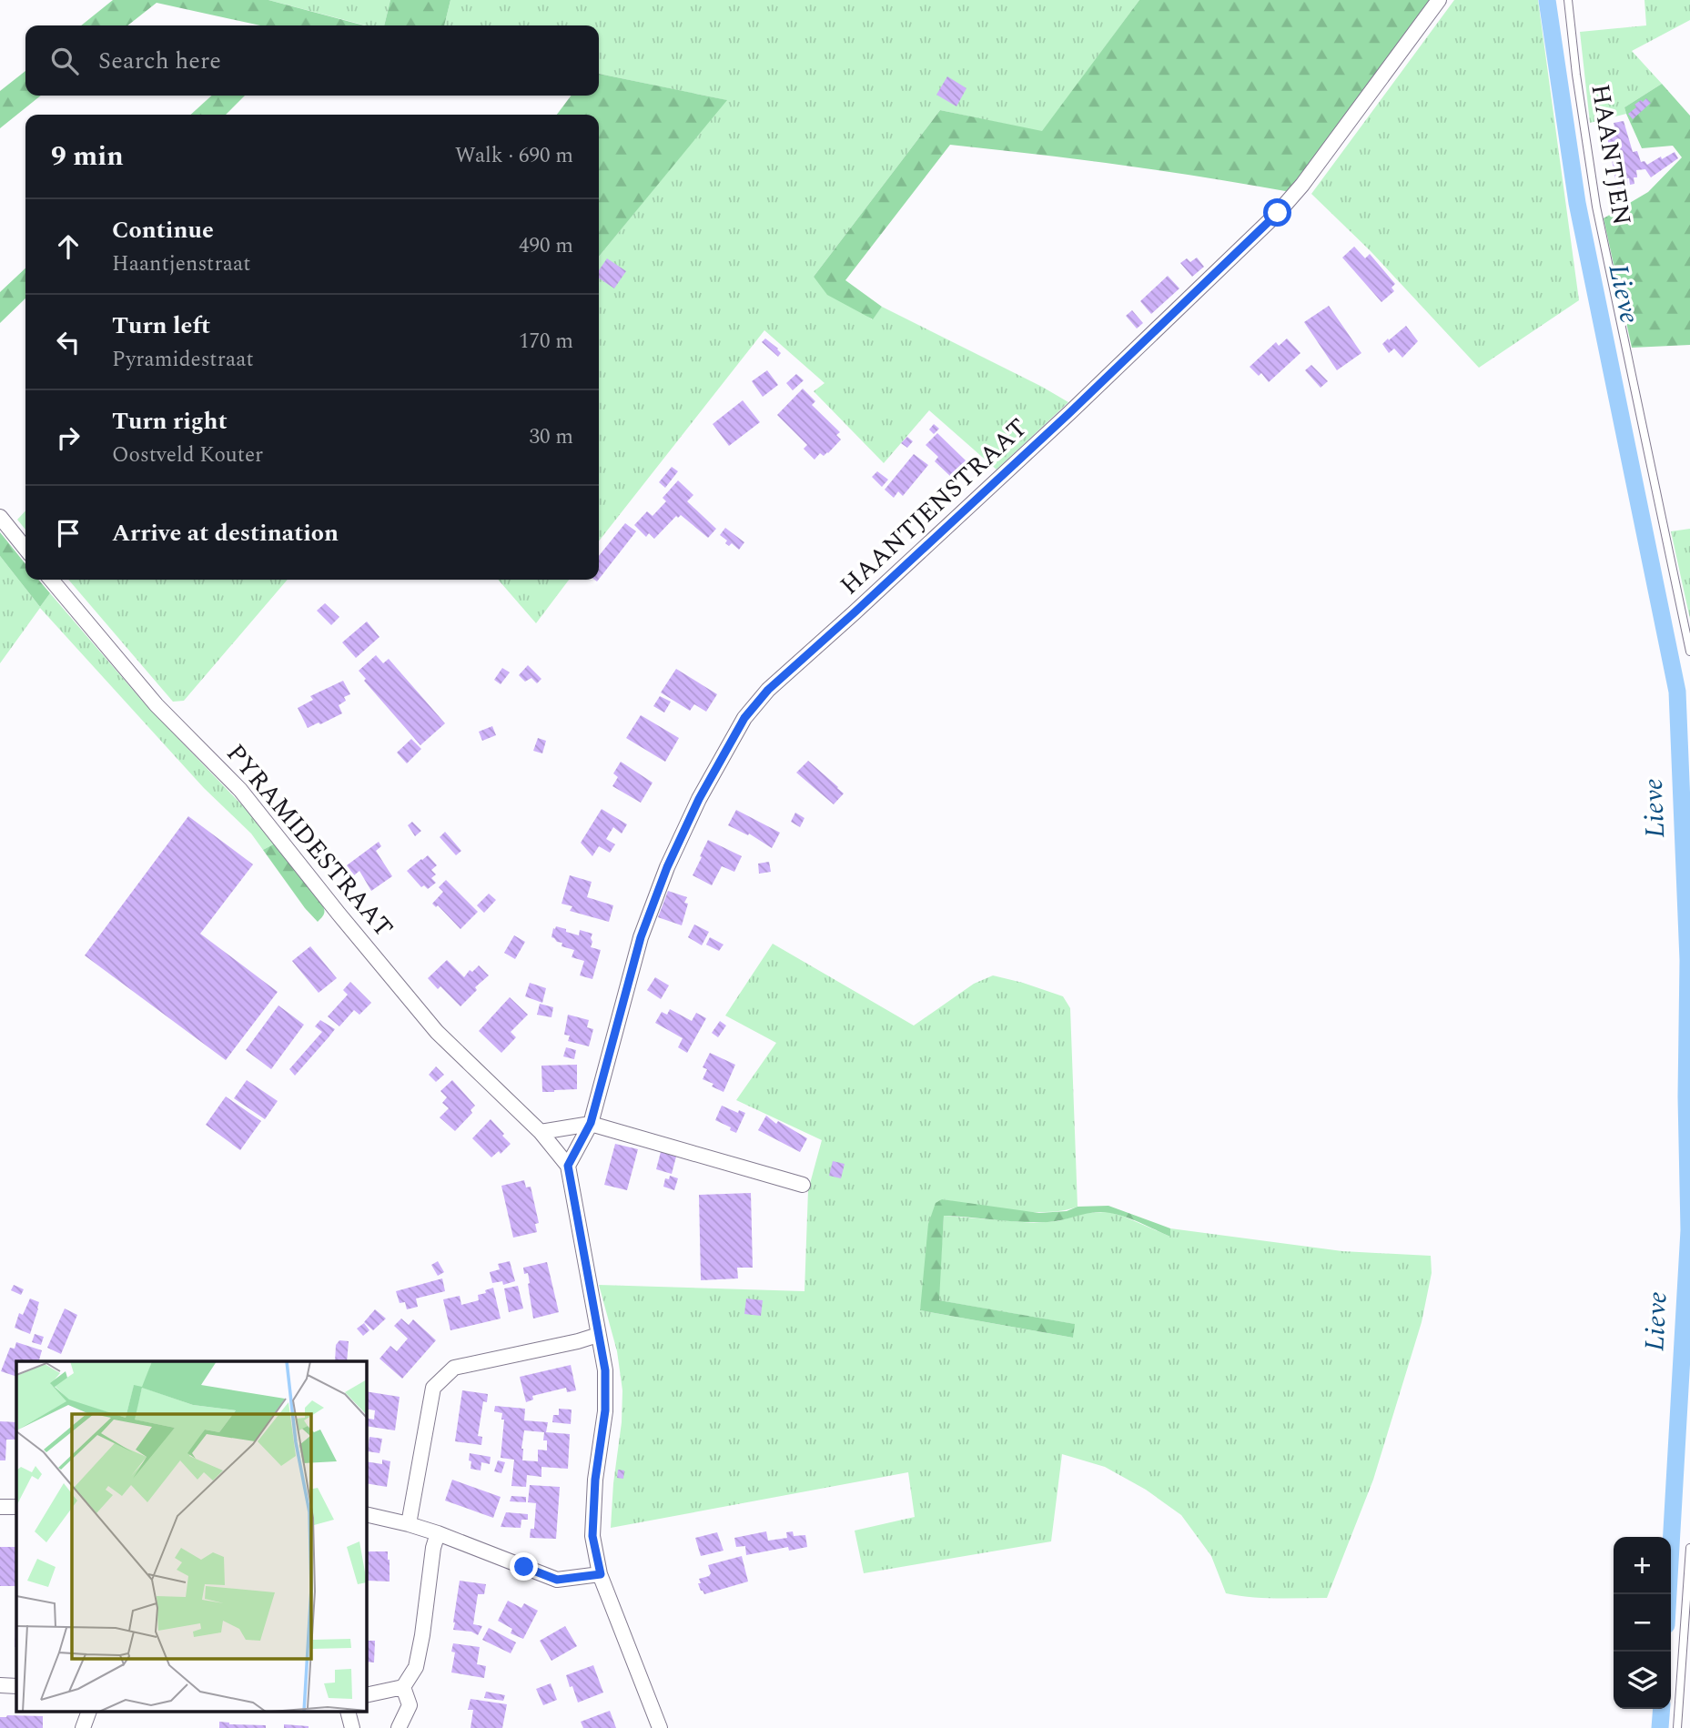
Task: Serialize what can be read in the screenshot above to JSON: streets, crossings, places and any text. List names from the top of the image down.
{
  "streets": {
    "street": ["HAANTJENSTRAAT", "PYRAMIDESTRAAT"],
    "lane": ["HAANTJEN"]
  },
  "crossings": [
    ["HAANTJENSTRAAT", "PYRAMIDESTRAAT"]
  ],
  "water": ["Lieve"],
  "page": {
    "search": "Search here",
    "heading": ["9 min", "Walk · 690 m"],
    "list": [
      ["Continue", "Haantjenstraat", "490 m"],
      ["Turn left", "Pyramidestraat", "170 m"],
      ["Turn right", "Oostveld Kouter", "30 m"],
      "Arrive at destination"
    ],
    "map_buttons": ["+", "−"]
  }
}
